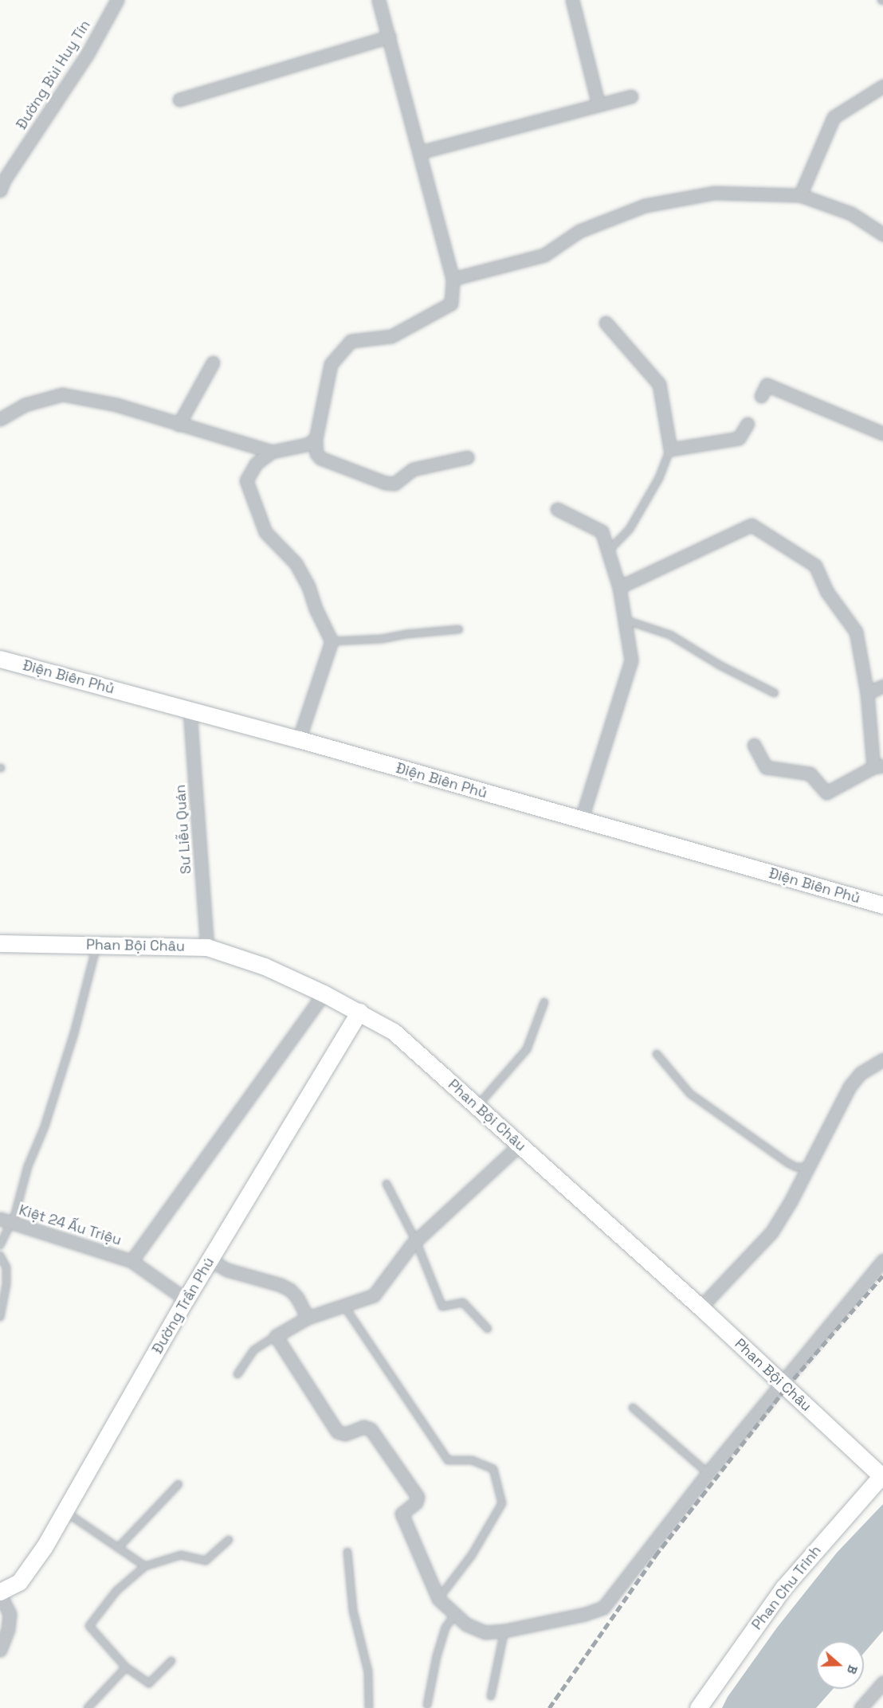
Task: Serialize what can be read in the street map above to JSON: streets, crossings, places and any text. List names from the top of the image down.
{
  "streets": {
    "street": [
      "Đường Bùi Huy Tín",
      "Điện Biên Phủ",
      "Sư Liễu Quán",
      "Phan Bội Châu",
      "Kiệt 24 Ấu Triệu",
      "Đường Trần Phú",
      "Phan Chu Trinh"
    ]
  },
  "crossings": [
    ["Điện Biên Phủ", "Sư Liễu Quán"],
    ["Sư Liễu Quán", "Phan Bội Châu"],
    ["Phan Bội Châu", "Đường Trần Phú"],
    ["Phan Bội Châu", "Phan Chu Trinh"],
    ["Kiệt 24 Ấu Triệu", "Đường Trần Phú"]
  ],
  "north": "right"
}
